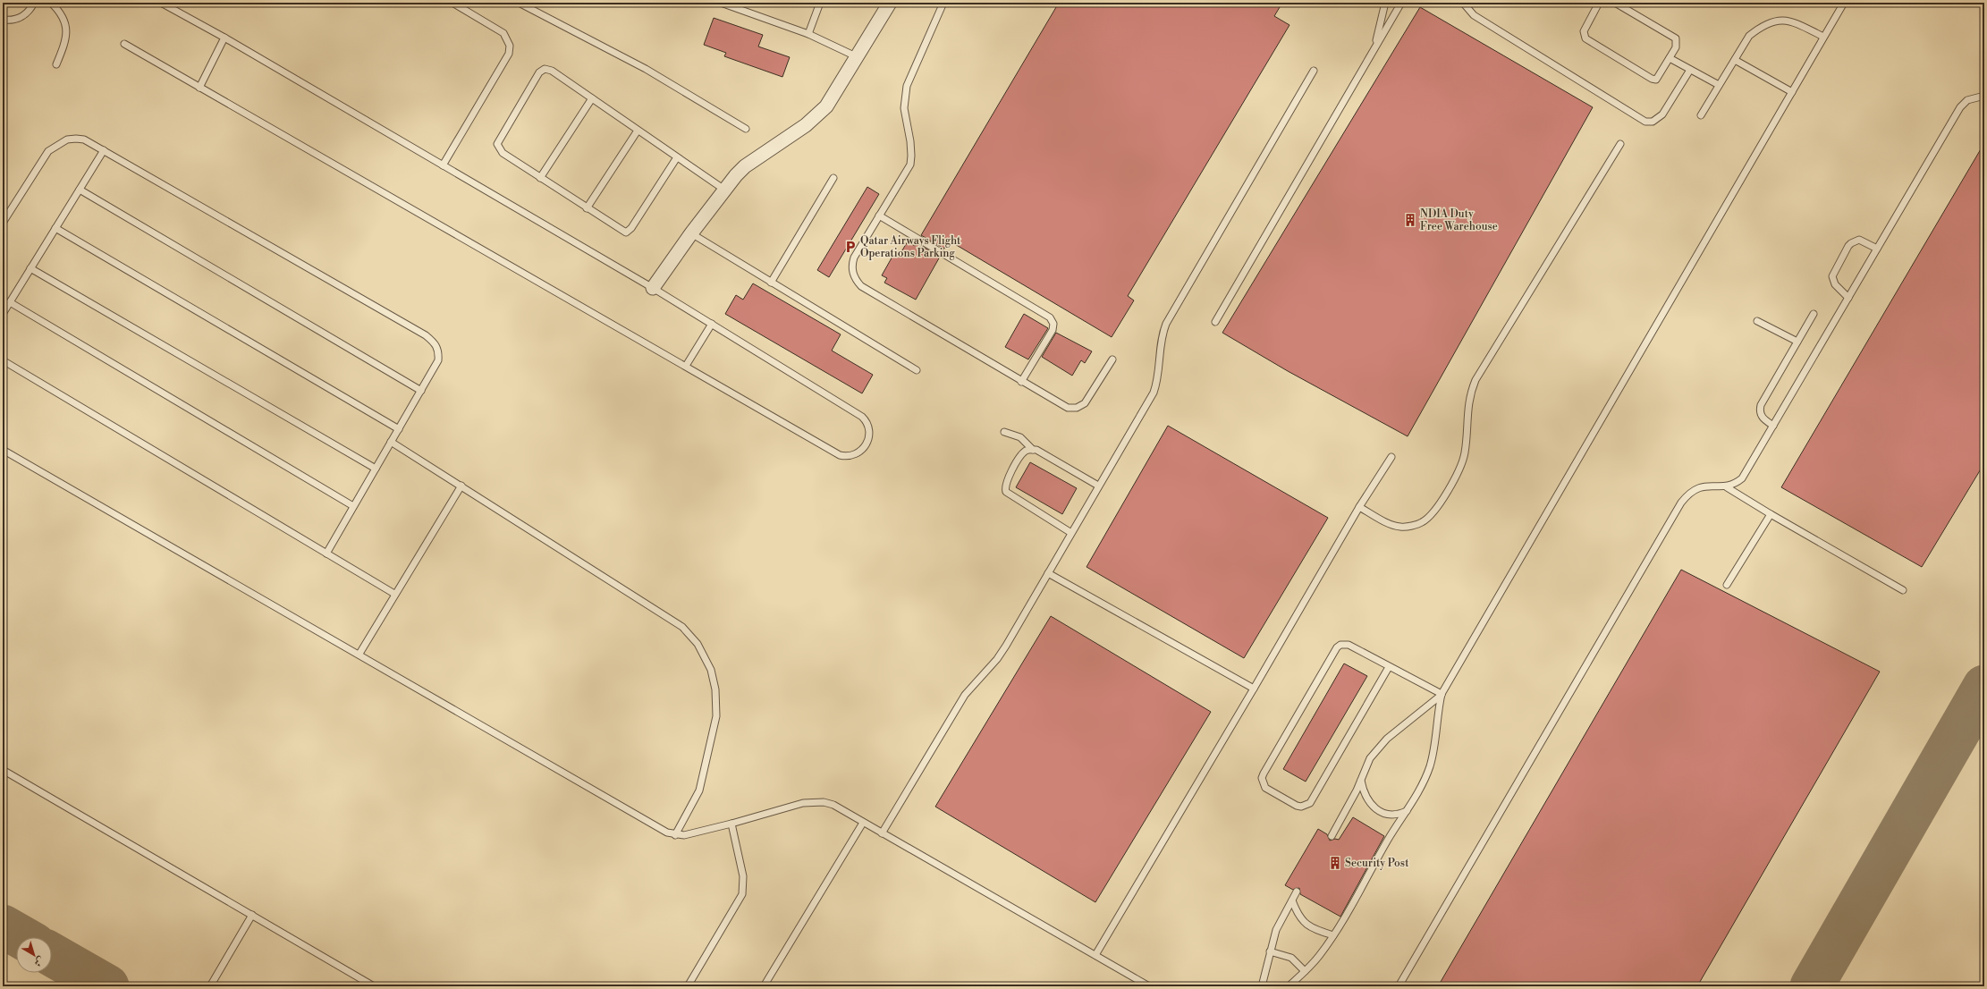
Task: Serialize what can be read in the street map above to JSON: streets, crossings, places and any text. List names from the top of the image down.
{
  "places": {
    "building": ["NDIA Duty Free Warehouse", "Security Post"],
    "parking": ["Qatar Airways Flight Operations Parking"]
  },
  "north": "bottom right"
}
